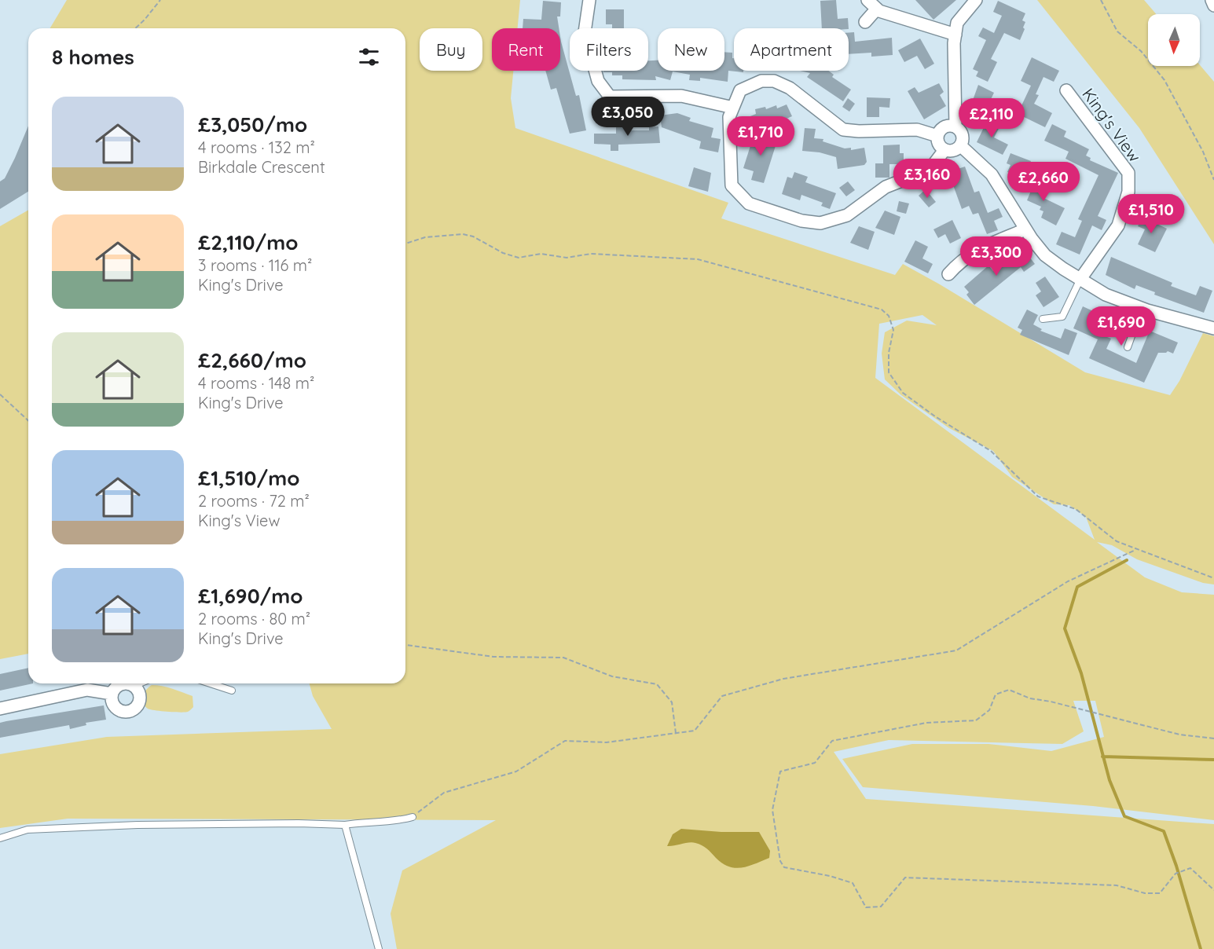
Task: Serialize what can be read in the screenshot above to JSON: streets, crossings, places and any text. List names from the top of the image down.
{
  "streets": {
    "street": ["King's View"]
  },
  "north": "bottom",
  "page": {
    "chip": [
      "Buy",
      "Rent",
      "Filters",
      "New",
      "Apartment"
    ],
    "heading": "8 homes",
    "list": [
      {
        "name": "£3,050/mo",
        "note": "4 rooms · 132 m² · Birkdale Crescent"
      },
      {
        "name": "£2,110/mo",
        "note": "3 rooms · 116 m² · King's Drive"
      },
      {
        "name": "£2,660/mo",
        "note": "4 rooms · 148 m² · King's Drive"
      },
      {
        "name": "£1,510/mo",
        "note": "2 rooms · 72 m² · King's View"
      },
      {
        "name": "£1,690/mo",
        "note": "2 rooms · 80 m² · King's Drive"
      }
    ],
    "price": [
      "£3,050",
      "£2,110",
      "£1,710",
      "£3,160",
      "£2,660",
      "£1,510",
      "£3,300",
      "£1,690"
    ]
  }
}
